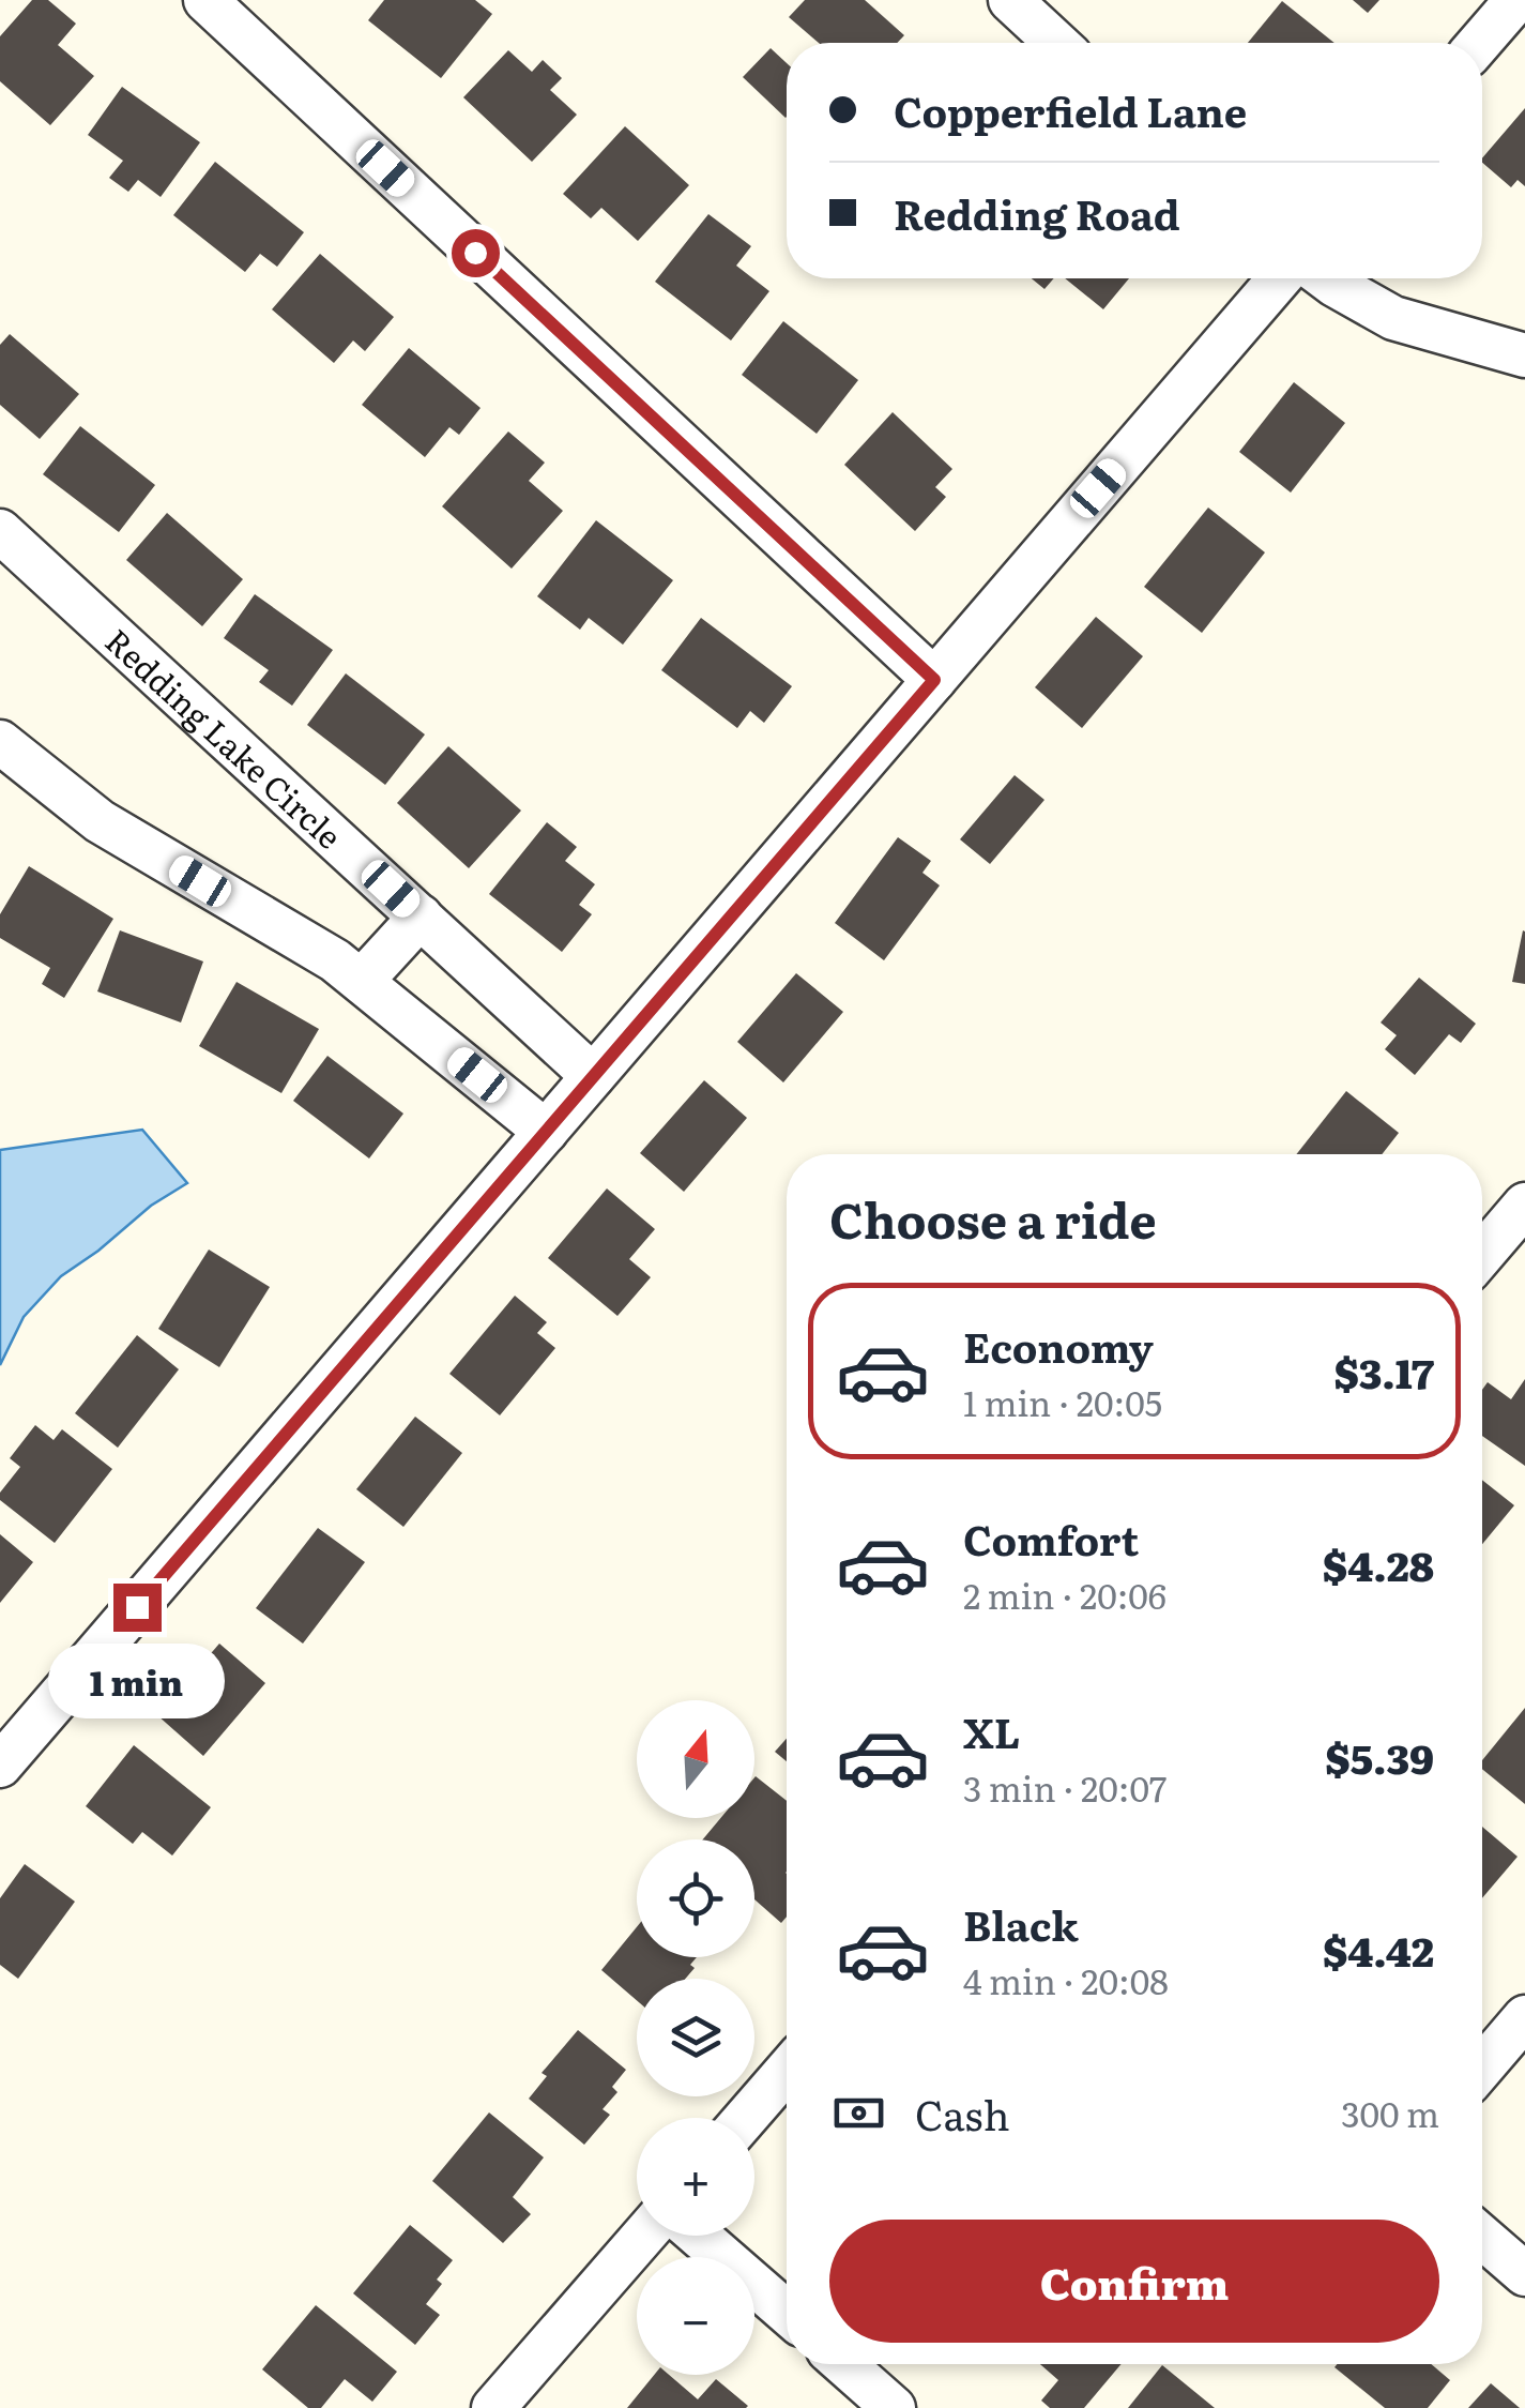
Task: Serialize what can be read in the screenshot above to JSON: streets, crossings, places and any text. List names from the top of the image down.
{
  "streets": {
    "street": ["Redding Lake Circle"]
  },
  "north": "top",
  "page": {
    "banner": ["Copperfield Lane", "Redding Road"],
    "heading": "Choose a ride",
    "list": [
      {
        "name": "Economy",
        "note": "1 min · 20:05",
        "value": "$3.17"
      },
      {
        "name": "Comfort",
        "note": "2 min · 20:06",
        "value": "$4.28"
      },
      {
        "name": "XL",
        "note": "3 min · 20:07",
        "value": "$5.39"
      },
      {
        "name": "Black",
        "note": "4 min · 20:08",
        "value": "$4.42"
      }
    ],
    "bubble": "1 min",
    "map_buttons": ["+", "−"],
    "pay": ["Cash", "300 m"],
    "buttons": "Confirm"
  }
}
